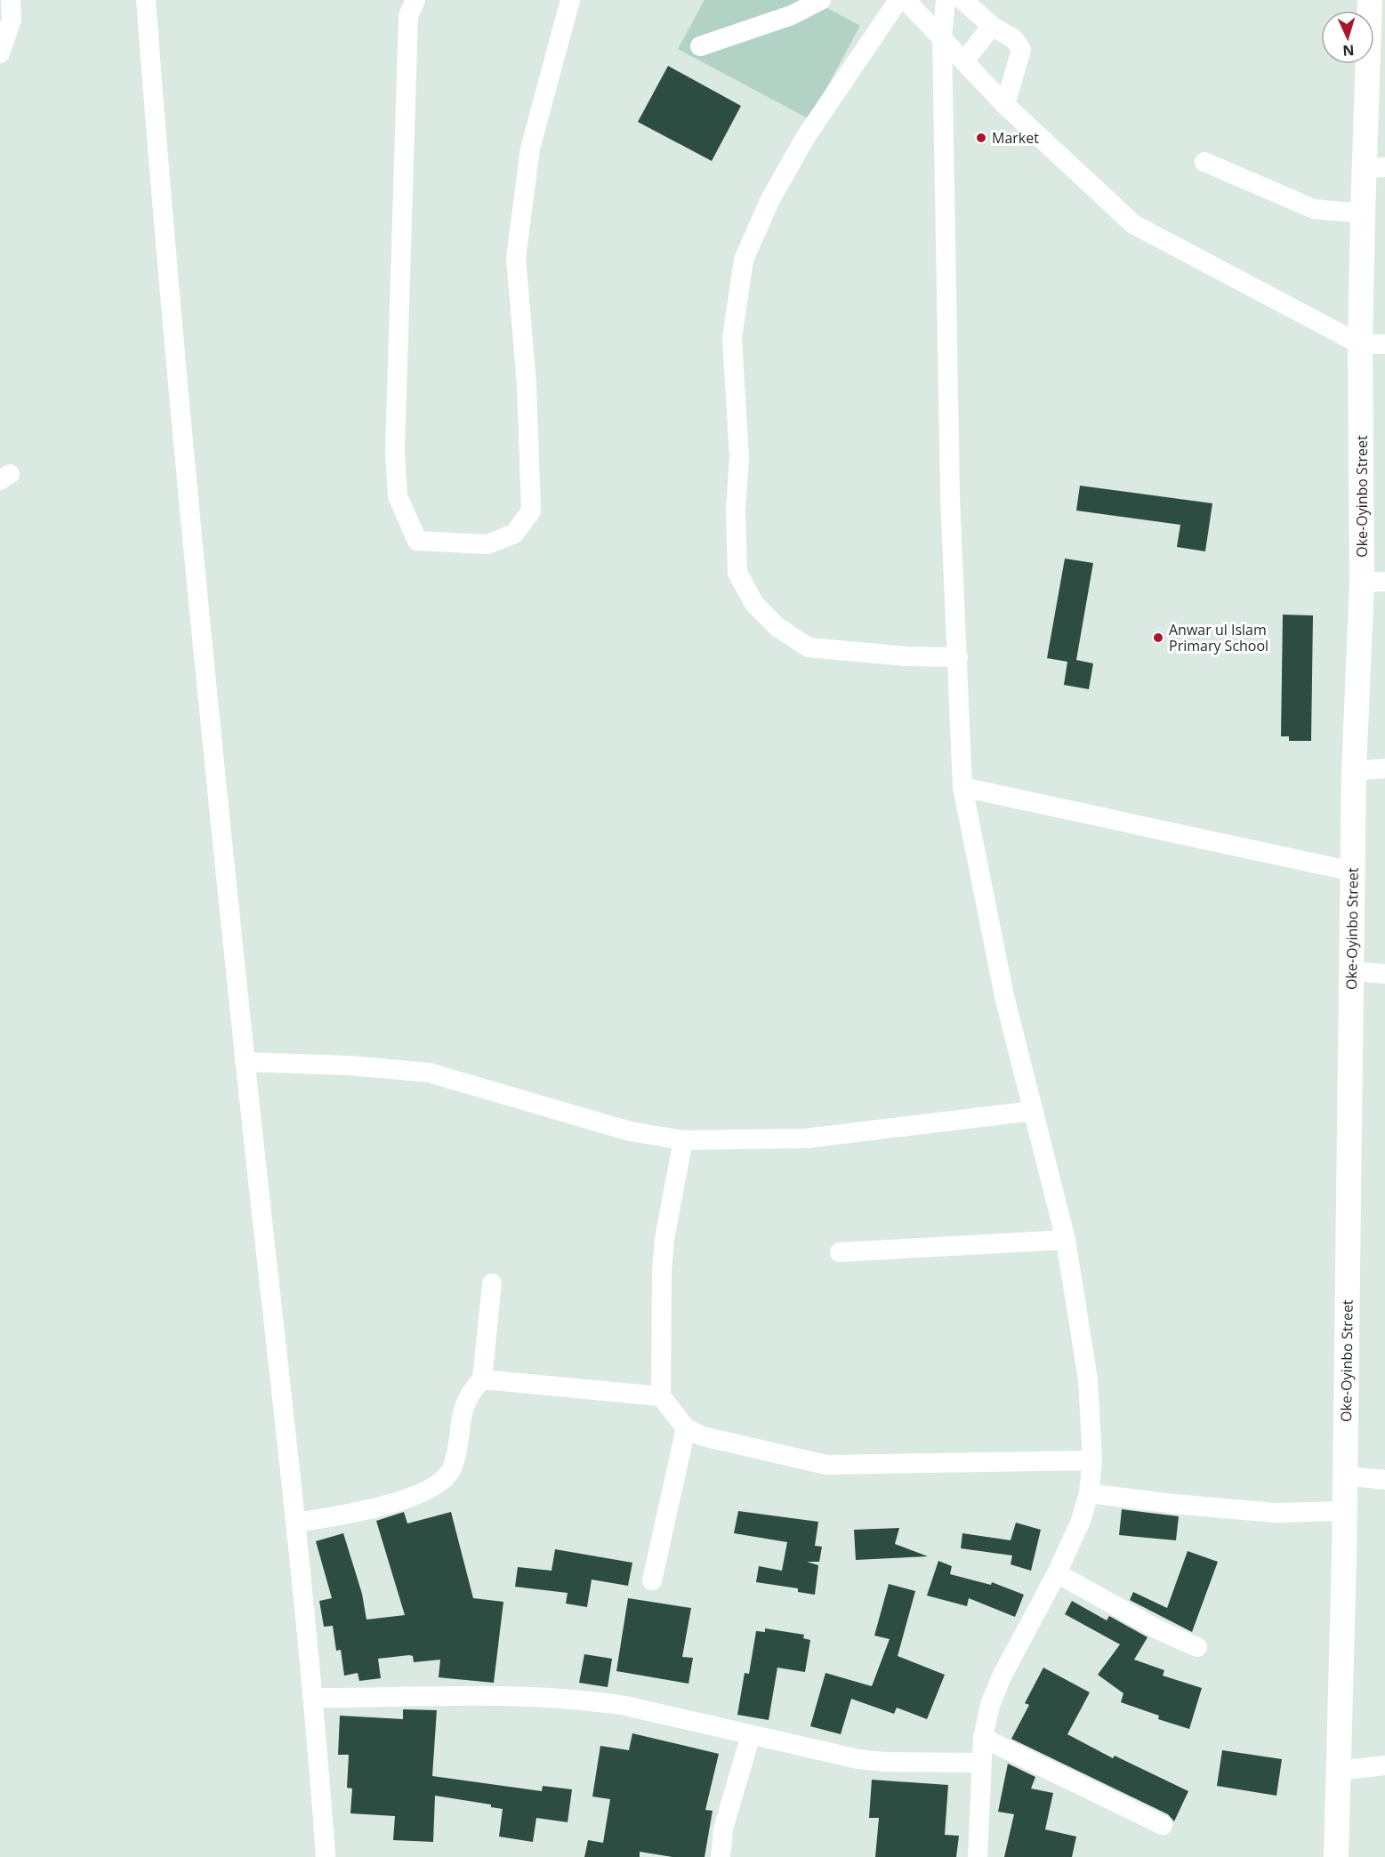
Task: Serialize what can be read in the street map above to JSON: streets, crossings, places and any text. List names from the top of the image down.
{
  "streets": {
    "main road": ["Oke-Oyinbo Street"]
  },
  "places": ["Market", "Anwar ul Islam Primary School"],
  "north": "bottom"
}
